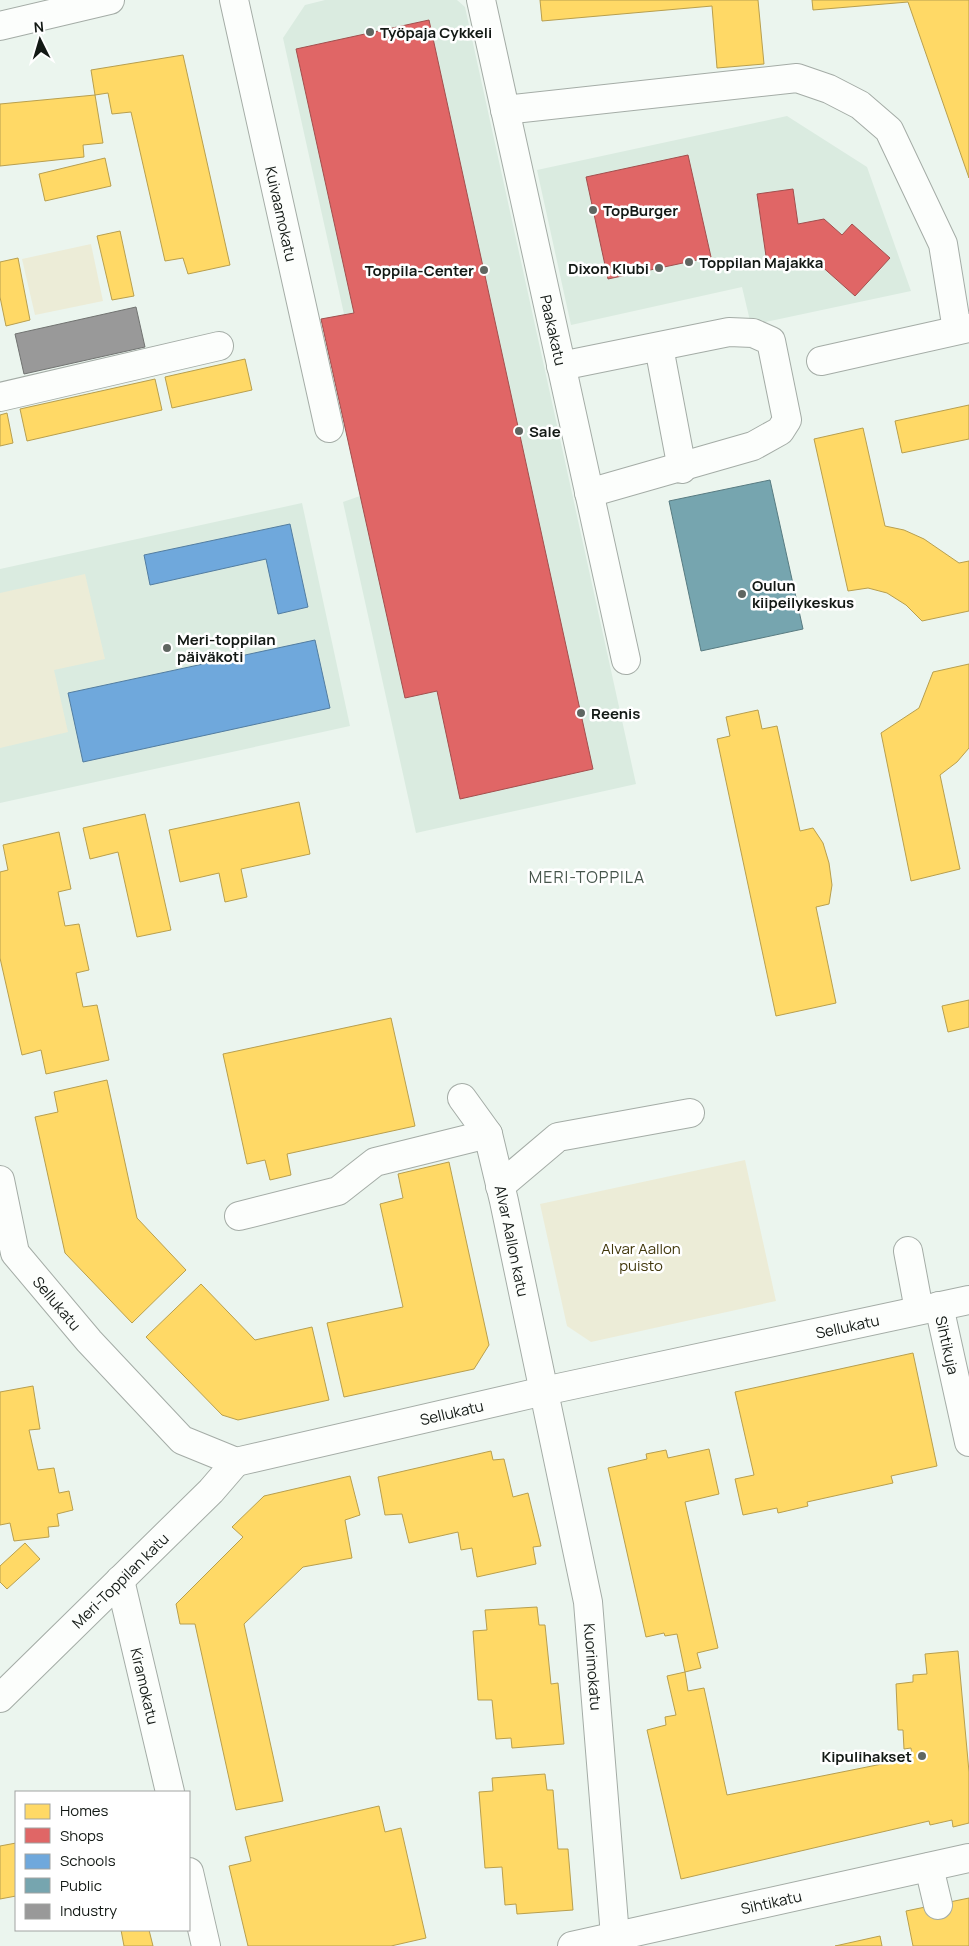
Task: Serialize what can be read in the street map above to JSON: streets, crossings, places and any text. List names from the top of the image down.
{
  "streets": {
    "street": [
      "Kuivaamokatu",
      "Paakakatu",
      "Alvar Aallon katu",
      "Sellukatu",
      "Sihtikuja",
      "Meri-Toppilan katu",
      "Kuorimokatu",
      "Kiramokatu",
      "Sihtikatu"
    ]
  },
  "crossings": [
    ["Alvar Aallon katu", "Sellukatu"],
    ["Alvar Aallon katu", "Kuorimokatu"],
    ["Sellukatu", "Sihtikuja"],
    ["Sellukatu", "Meri-Toppilan katu"],
    ["Sellukatu", "Kuorimokatu"],
    ["Meri-Toppilan katu", "Kiramokatu"],
    ["Kuorimokatu", "Sihtikatu"]
  ],
  "districts": ["MERI-TOPPILA"],
  "parks": ["Alvar Aallon puisto"],
  "places": [
    "Työpaja Cykkeli",
    "TopBurger",
    "Toppilan Majakka",
    "Dixon Klubi",
    "Toppila-Center",
    "Sale",
    "Oulun kiipeilykeskus",
    "Meri-toppilan päiväkoti",
    "Reenis",
    "Kipulihakset"
  ],
  "legend": [
    "Homes",
    "Shops",
    "Schools",
    "Public",
    "Industry"
  ],
  "north": "top"
}
